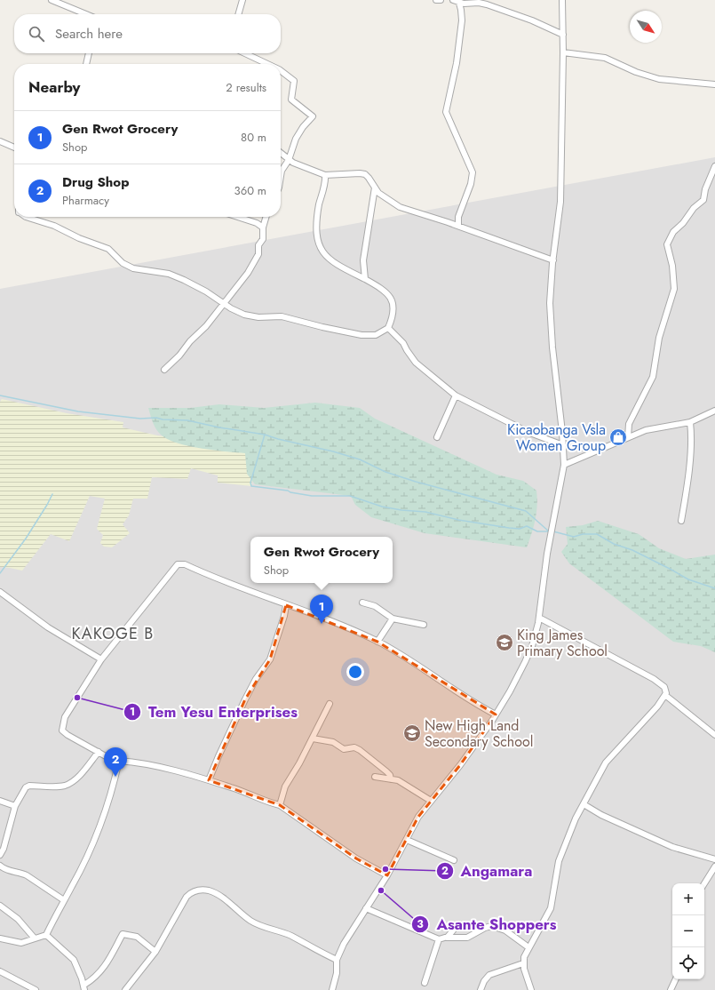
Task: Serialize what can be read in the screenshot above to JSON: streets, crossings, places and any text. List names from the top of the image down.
{
  "districts": ["KAKOGE B"],
  "places": {
    "shop": ["Kicaobanga Vsla Women Group"],
    "school or university": ["King James Primary School", "New High Land Secondary School"],
    "other": ["Tem Yesu Enterprises", "Angamara", "Asante Shoppers"]
  },
  "north": "bottom right",
  "page": {
    "search": "Search here",
    "heading": ["Nearby", "2 results"],
    "list": [
      {
        "mark": "1",
        "name": "Gen Rwot Grocery",
        "note": "Shop",
        "value": "80 m"
      },
      {
        "mark": "2",
        "name": "Drug Shop",
        "note": "Pharmacy",
        "value": "360 m"
      }
    ],
    "popup": ["Gen Rwot Grocery", "Shop"],
    "pins": ["1", "2"],
    "map_buttons": ["+", "−"]
  }
}
